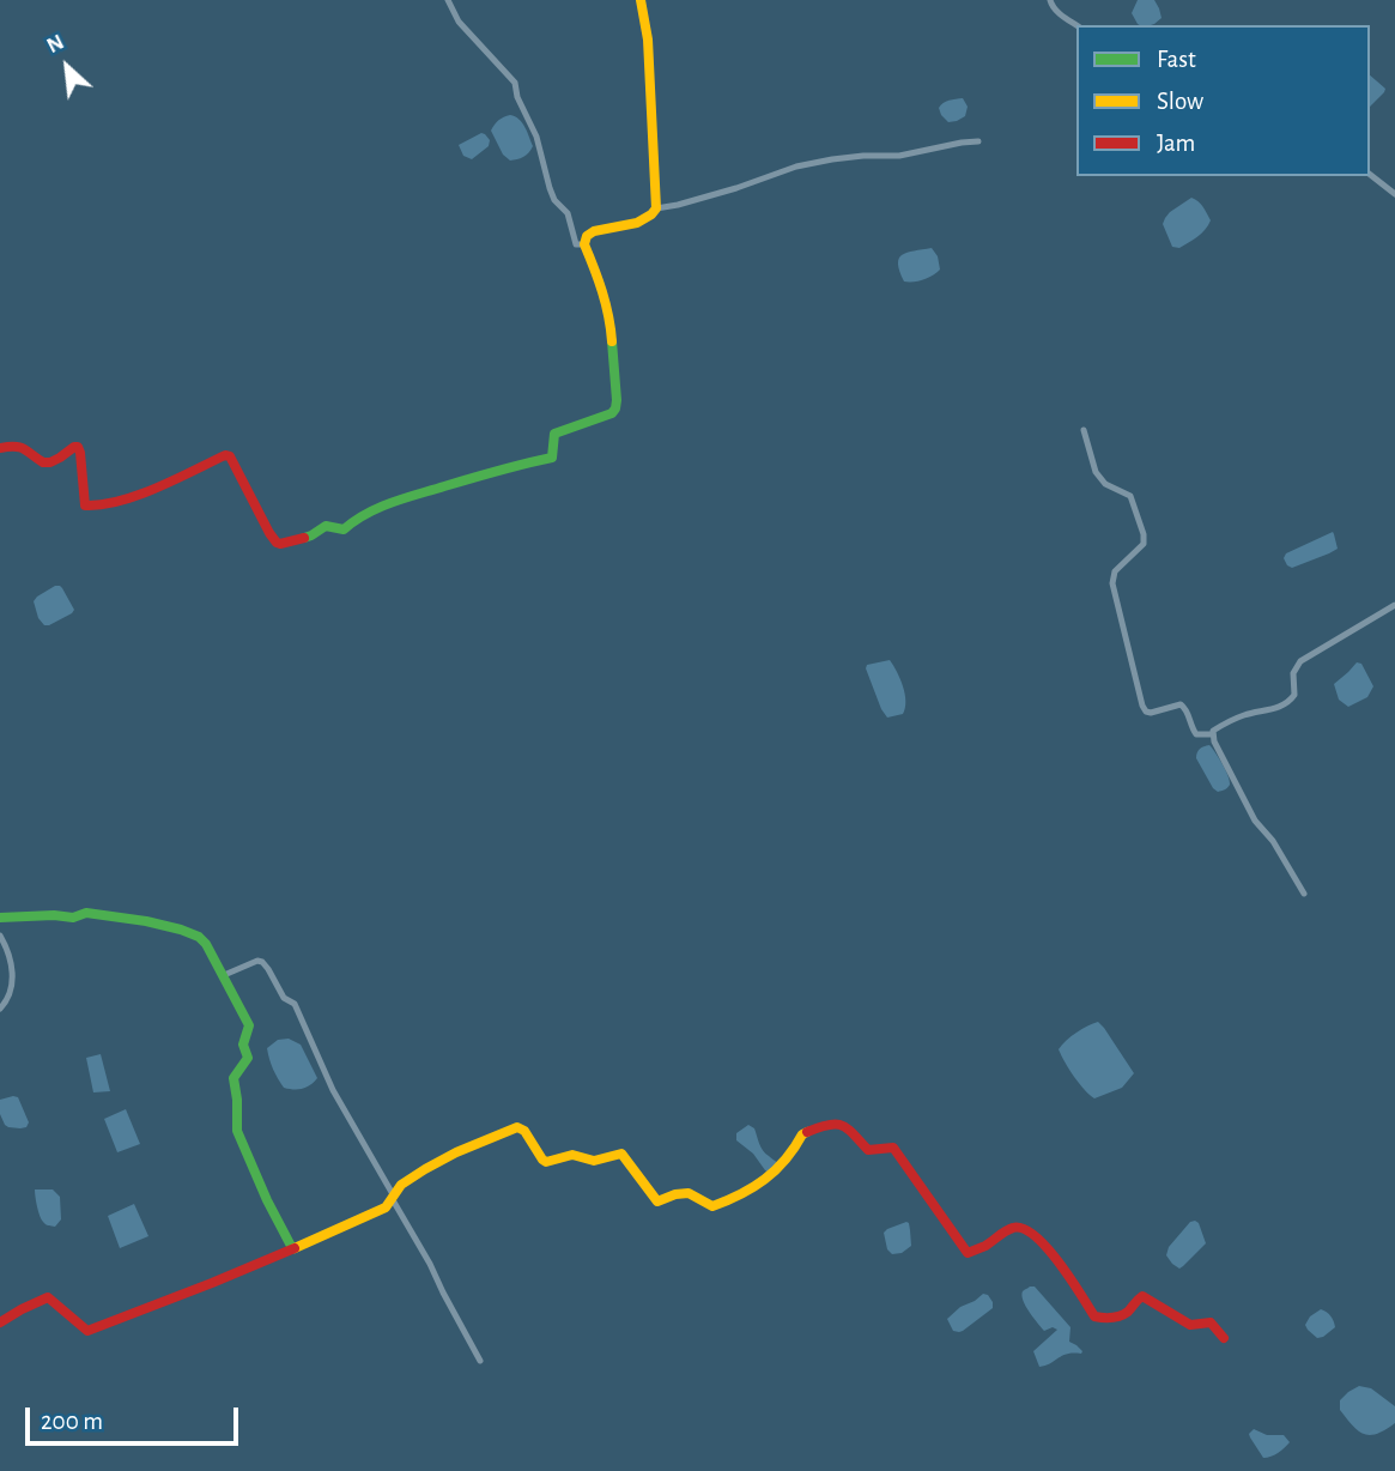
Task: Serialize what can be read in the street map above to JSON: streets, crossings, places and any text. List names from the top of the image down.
{
  "legend": ["Fast", "Slow", "Jam"],
  "scale_bar": "200 m",
  "north": "top left"
}
